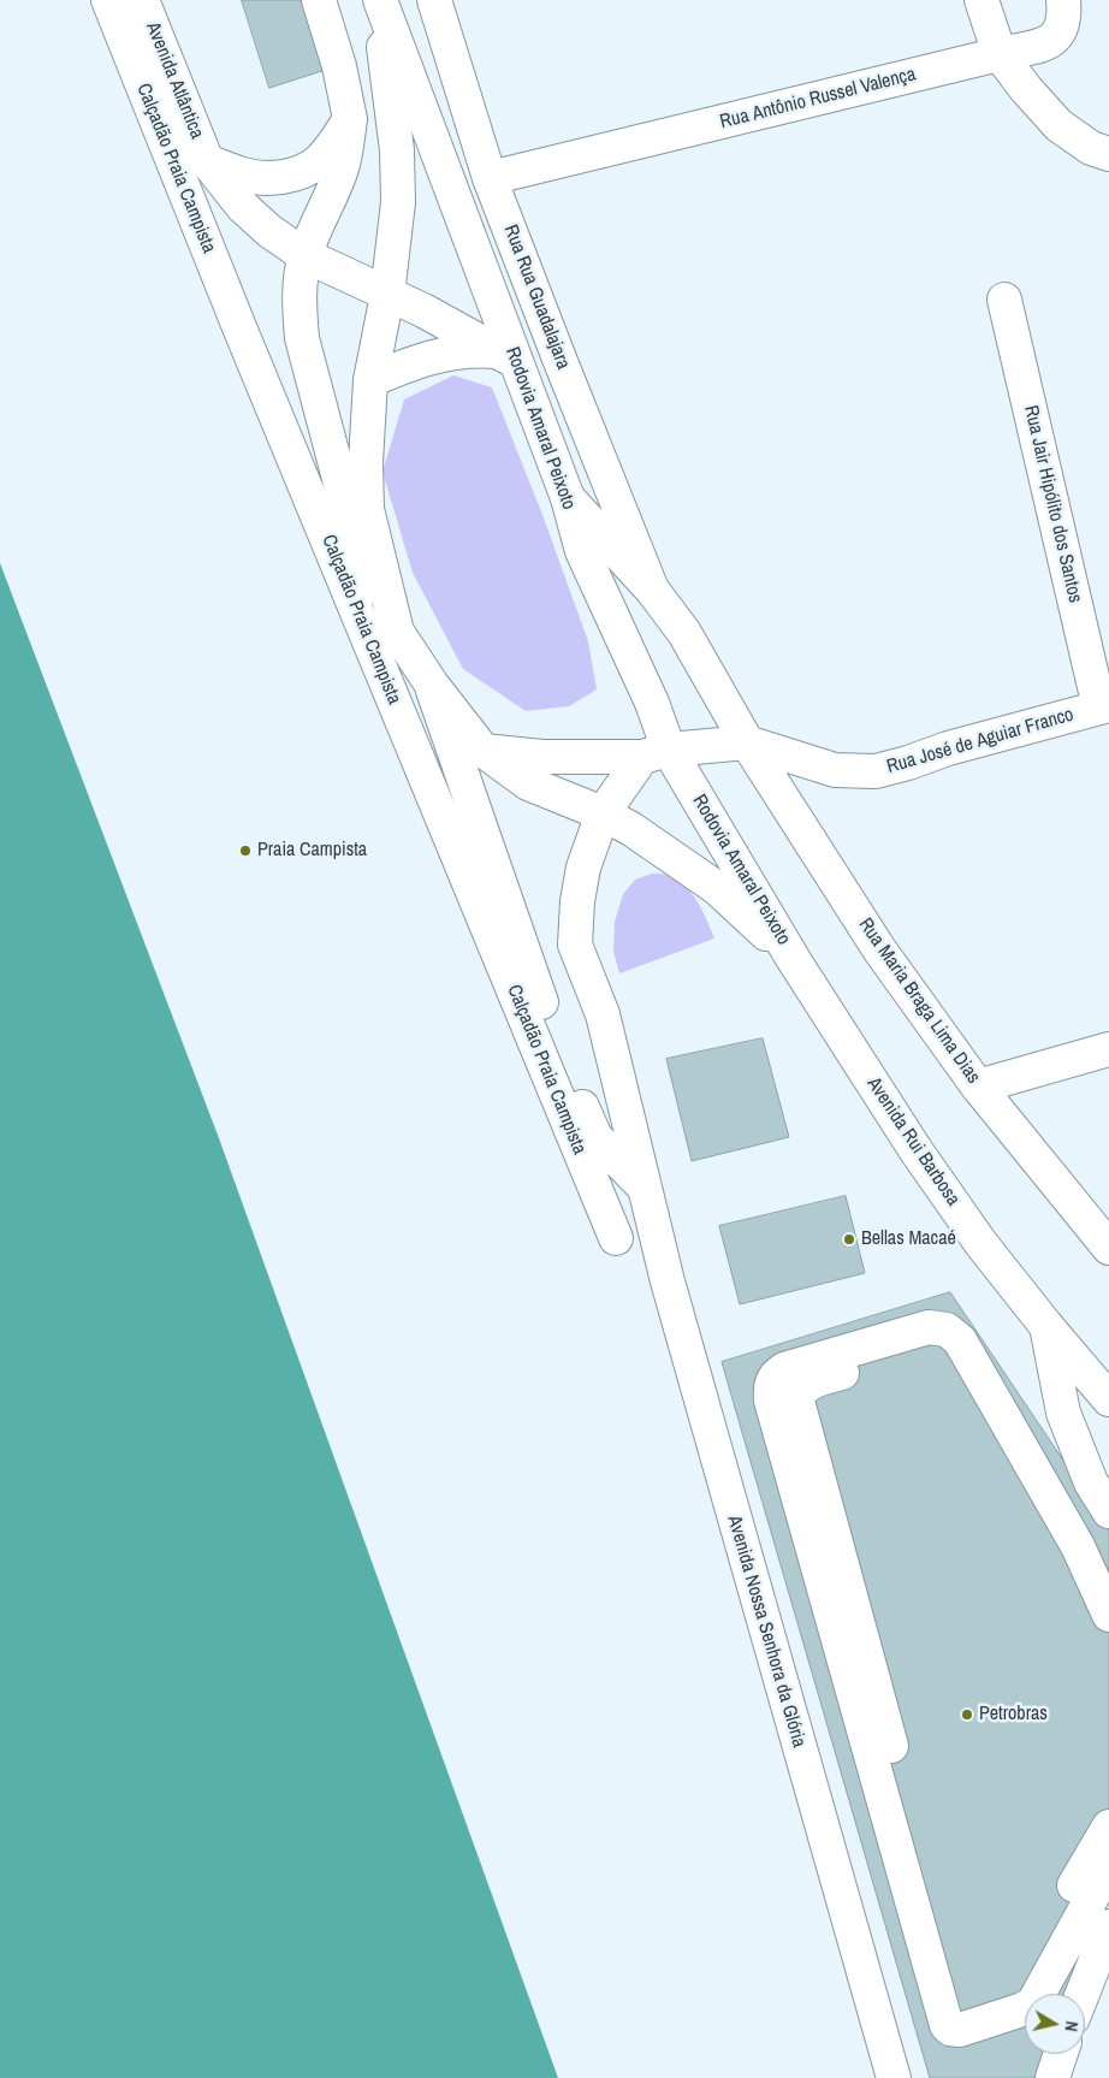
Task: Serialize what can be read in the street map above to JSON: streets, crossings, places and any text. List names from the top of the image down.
{
  "streets": {
    "main road": [
      "Avenida Atlântica",
      "Rua Antônio Russel Valença",
      "Calçadão Praia Campista",
      "Rua Rua Guadalajara",
      "Rodovia Amaral Peixoto",
      "Rua Jair Hipólito dos Santos",
      "Rua José de Aguiar Franco",
      "Rua Maria Braga Lima Dias",
      "Avenida Rui Barbosa",
      "Avenida Nossa Senhora da Glória"
    ]
  },
  "crossings": [
    ["Avenida Atlântica", "Rodovia Amaral Peixoto"],
    ["Rua Antônio Russel Valença", "Rua Rua Guadalajara"],
    ["Rodovia Amaral Peixoto", "Rua José de Aguiar Franco"],
    ["Rodovia Amaral Peixoto", "Avenida Rui Barbosa"],
    ["Rodovia Amaral Peixoto", "Avenida Nossa Senhora da Glória"],
    ["Rua Jair Hipólito dos Santos", "Rua José de Aguiar Franco"],
    ["Rua José de Aguiar Franco", "Rua Maria Braga Lima Dias"]
  ],
  "places": ["Praia Campista", "Bellas Macaé", "Petrobras"],
  "north": "right"
}
